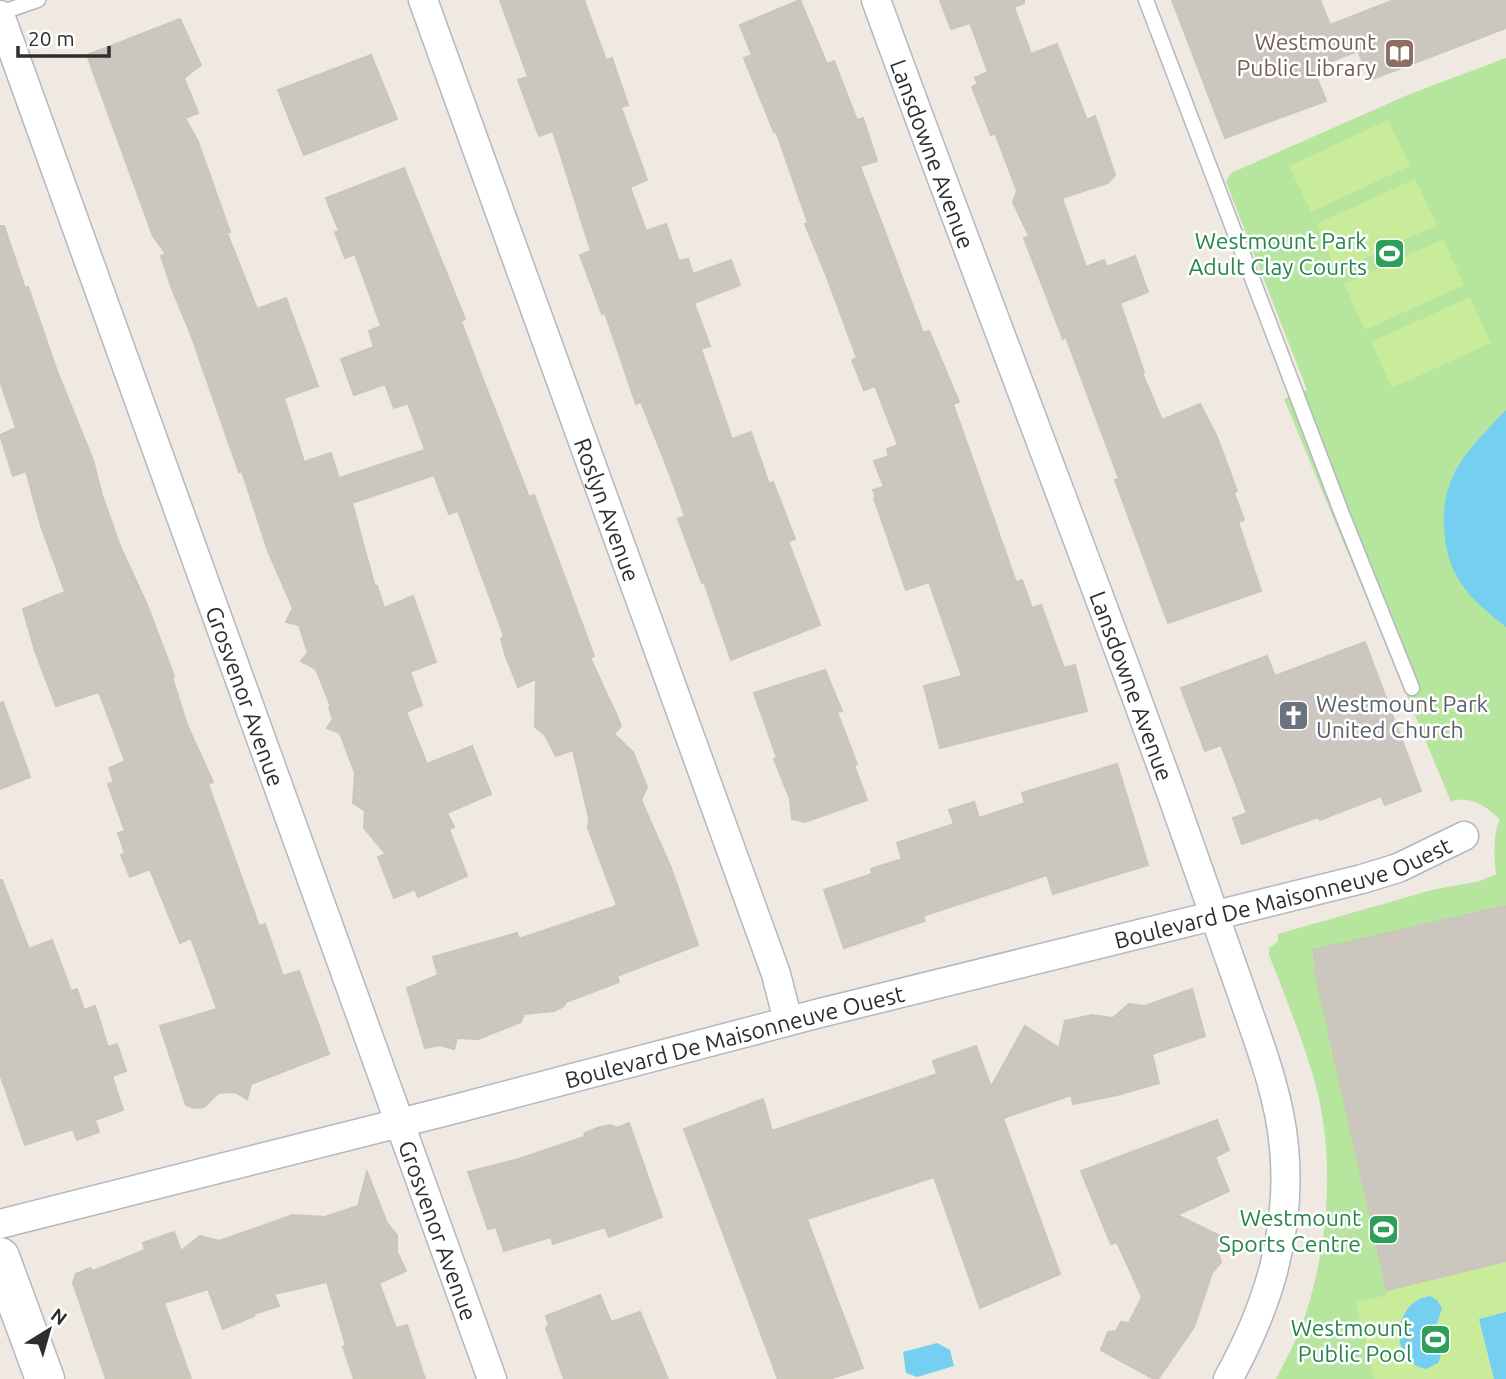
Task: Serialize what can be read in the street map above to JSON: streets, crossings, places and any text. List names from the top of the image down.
{
  "streets": {
    "street": [
      "Lansdowne Avenue",
      "Roslyn Avenue",
      "Grosvenor Avenue",
      "Boulevard De Maisonneuve Ouest"
    ]
  },
  "crossings": [
    ["Lansdowne Avenue", "Boulevard De Maisonneuve Ouest"],
    ["Roslyn Avenue", "Boulevard De Maisonneuve Ouest"],
    ["Grosvenor Avenue", "Boulevard De Maisonneuve Ouest"]
  ],
  "places": {
    "library": ["Westmount Public Library"],
    "sports": ["Westmount Park Adult Clay Courts", "Westmount Sports Centre", "Westmount Public Pool"],
    "church": ["Westmount Park United Church"]
  },
  "scale_bar": "20 m",
  "north": "top right"
}
